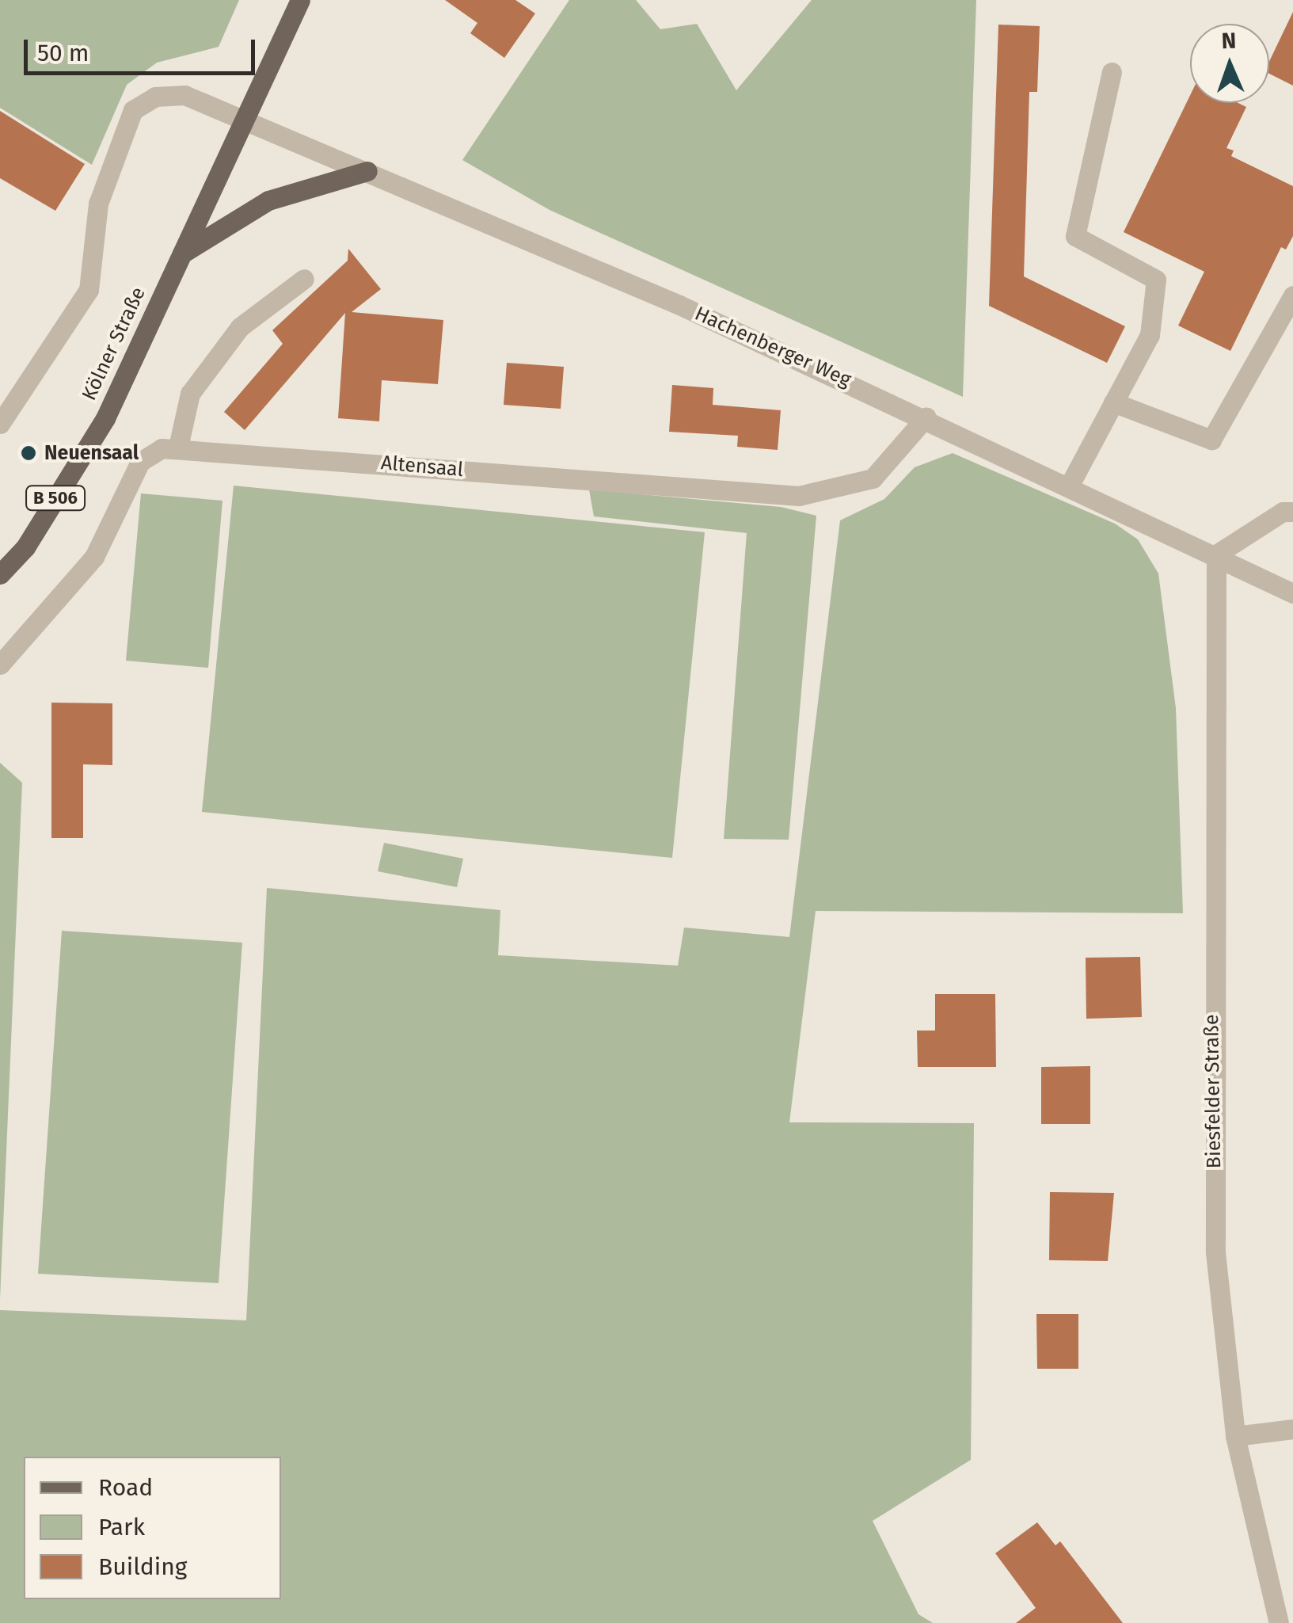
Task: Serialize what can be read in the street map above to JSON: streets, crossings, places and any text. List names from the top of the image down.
{
  "streets": {
    "main road": ["Kölner Straße", "B 506"],
    "street": ["Hachenberger Weg", "Altensaal", "Biesfelder Straße"]
  },
  "crossings": [
    ["Kölner Straße", "Hachenberger Weg"],
    ["Hachenberger Weg", "Altensaal"],
    ["Hachenberger Weg", "Biesfelder Straße"]
  ],
  "places": ["Neuensaal"],
  "legend": ["Road", "Park", "Building"],
  "scale_bar": "50 m",
  "north": "top"
}
